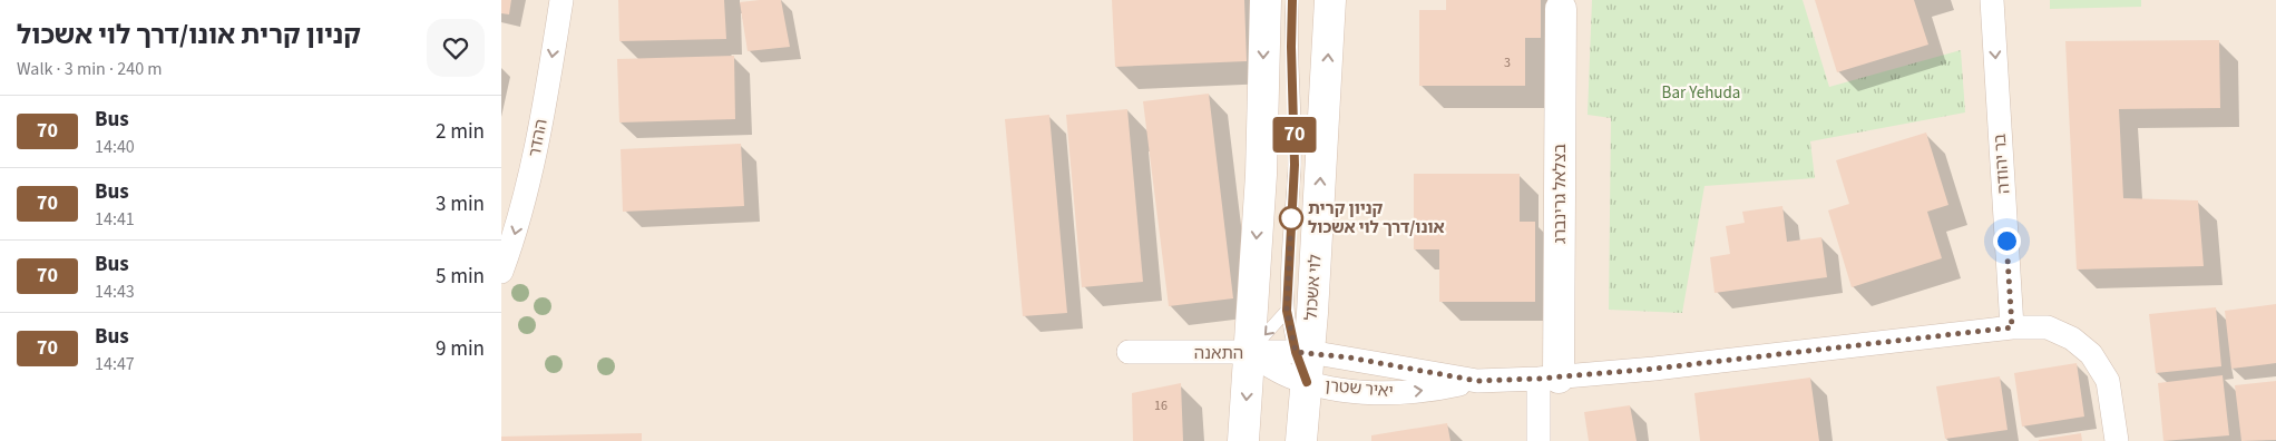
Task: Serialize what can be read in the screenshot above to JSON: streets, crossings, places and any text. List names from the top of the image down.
{
  "streets": {
    "main road": ["בצלאל גרינברג", "לוי אשכול"],
    "street": [
      "ההדר",
      "בר יהודה",
      "התאנה",
      "יאיר שטרן"
    ]
  },
  "crossings": [
    ["בר יהודה", "יאיר שטרן"],
    ["בצלאל גרינברג", "יאיר שטרן"],
    ["לוי אשכול", "התאנה"],
    ["לוי אשכול", "יאיר שטרן"],
    ["התאנה", "יאיר שטרן"]
  ],
  "one_way": ["ההדר", "בר יהודה"],
  "parks": ["Bar Yehuda"],
  "places": ["קניון קרית אונו/דרך לוי אשכול"],
  "lines": ["bus line 70"],
  "house_numbers": ["3", "16"],
  "page": {
    "heading": ["קניון קרית אונו/דרך לוי אשכול", "Walk · 3 min · 240 m"],
    "on_map": "70",
    "list": [
      {
        "mark": "70",
        "name": "Bus",
        "note": "14:40",
        "value": "2 min"
      },
      {
        "mark": "70",
        "name": "Bus",
        "note": "14:41",
        "value": "3 min"
      },
      {
        "mark": "70",
        "name": "Bus",
        "note": "14:43",
        "value": "5 min"
      },
      {
        "mark": "70",
        "name": "Bus",
        "note": "14:47",
        "value": "9 min"
      }
    ]
  }
}
